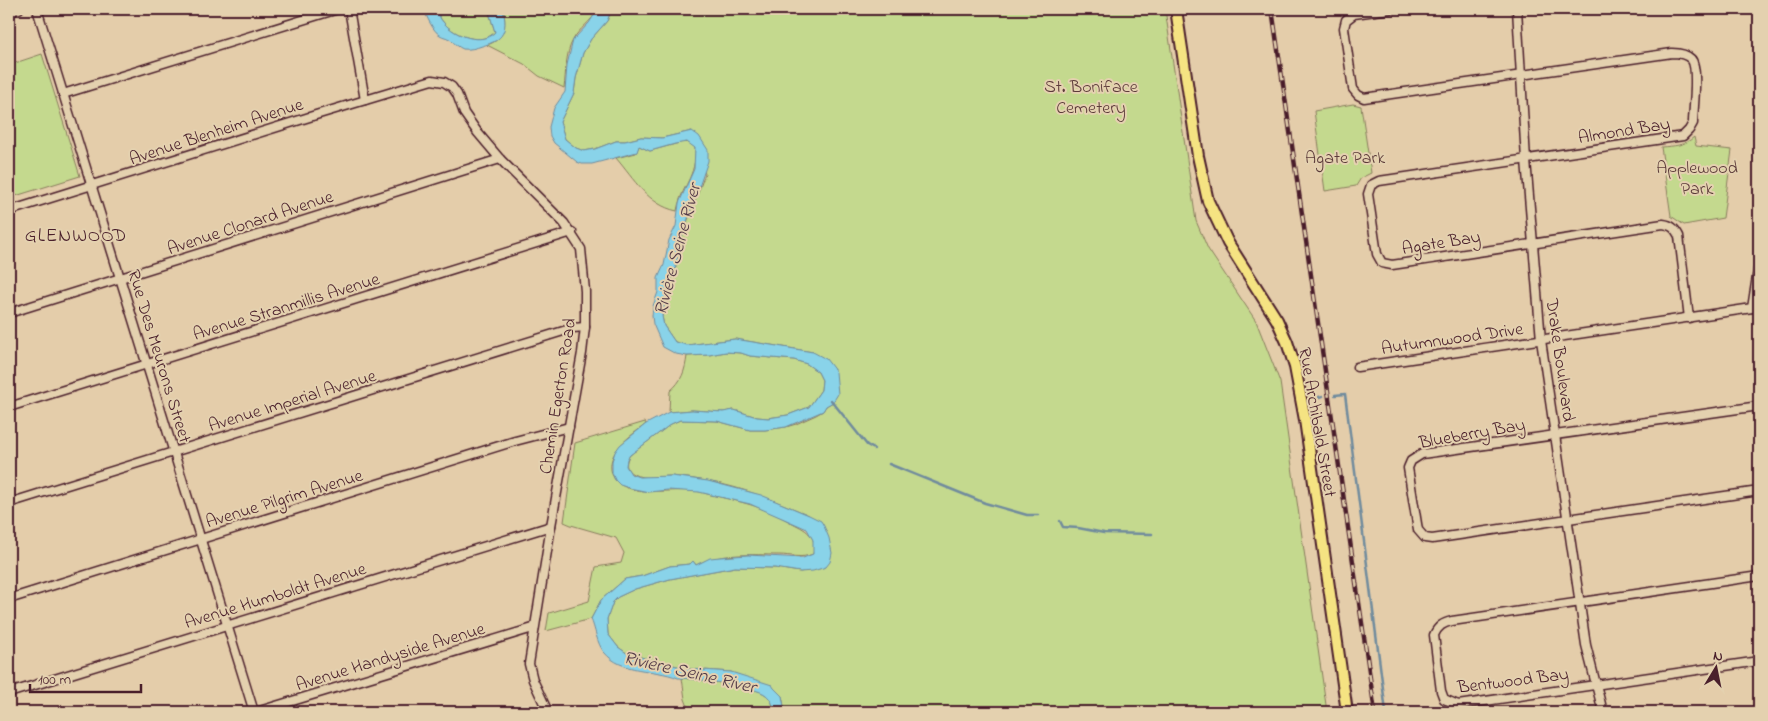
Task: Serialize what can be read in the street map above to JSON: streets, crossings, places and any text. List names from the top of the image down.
{
  "streets": {
    "main road": ["Rue Archibald Street"],
    "street": [
      "Almond Bay",
      "Avenue Blenheim Avenue",
      "Avenue Clonard Avenue",
      "Agate Bay",
      "Avenue Stranmillis Avenue",
      "Autumnwood Drive",
      "Rue Des Meurons Street",
      "Drake Boulevard",
      "Chemin Egerton Road",
      "Avenue Imperial Avenue",
      "Blueberry Bay",
      "Avenue Pilgrim Avenue",
      "Avenue Humboldt Avenue",
      "Avenue Handyside Avenue",
      "Bentwood Bay"
    ]
  },
  "crossings": [
    ["Almond Bay", "Agate Bay"],
    ["Almond Bay", "Drake Boulevard"],
    ["Avenue Blenheim Avenue", "Rue Des Meurons Street"],
    ["Avenue Blenheim Avenue", "Chemin Egerton Road"],
    ["Avenue Clonard Avenue", "Rue Des Meurons Street"],
    ["Avenue Clonard Avenue", "Chemin Egerton Road"],
    ["Agate Bay", "Drake Boulevard"],
    ["Avenue Stranmillis Avenue", "Rue Des Meurons Street"],
    ["Avenue Stranmillis Avenue", "Chemin Egerton Road"],
    ["Autumnwood Drive", "Drake Boulevard"],
    ["Rue Des Meurons Street", "Avenue Imperial Avenue"],
    ["Rue Des Meurons Street", "Avenue Pilgrim Avenue"],
    ["Rue Des Meurons Street", "Avenue Humboldt Avenue"],
    ["Rue Des Meurons Street", "Avenue Handyside Avenue"],
    ["Drake Boulevard", "Blueberry Bay"],
    ["Drake Boulevard", "Bentwood Bay"],
    ["Chemin Egerton Road", "Avenue Imperial Avenue"],
    ["Chemin Egerton Road", "Avenue Pilgrim Avenue"],
    ["Chemin Egerton Road", "Avenue Humboldt Avenue"],
    ["Chemin Egerton Road", "Avenue Handyside Avenue"]
  ],
  "districts": ["GLENWOOD"],
  "water": ["Rivière Seine River"],
  "parks": ["St. Boniface Cemetery", "Agate Park", "Applewood Park"],
  "scale_bar": "100 m",
  "north": "top"
}
